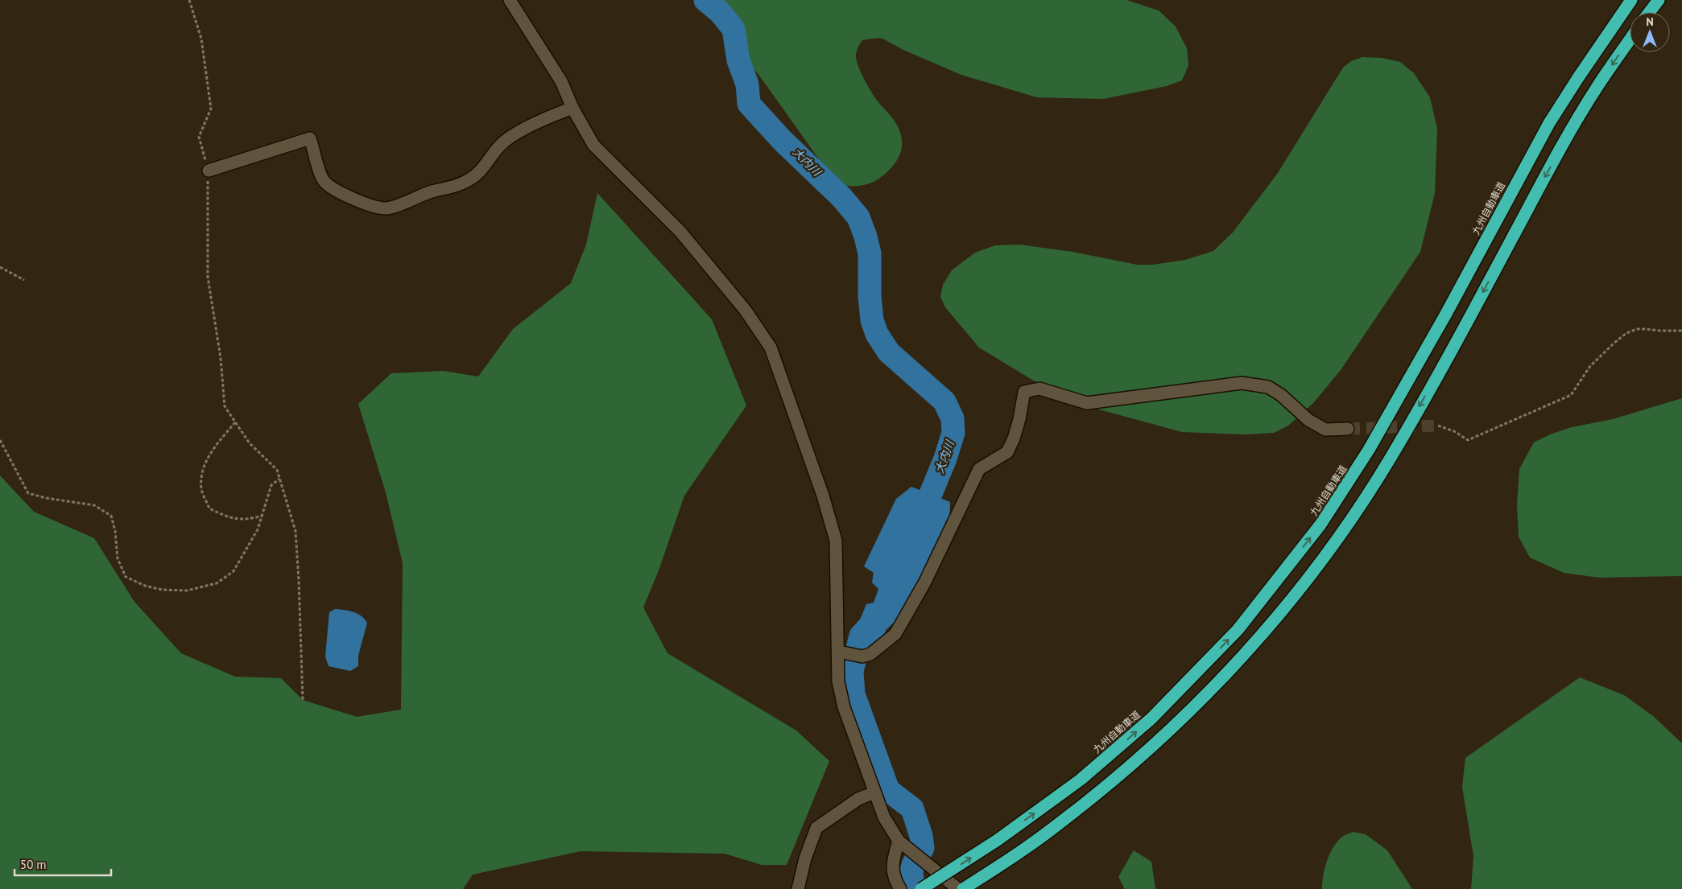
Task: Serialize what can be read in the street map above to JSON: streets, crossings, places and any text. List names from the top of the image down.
{
  "streets": {
    "highway": ["九州自動車道"]
  },
  "water": ["大内川"],
  "scale_bar": "50 m",
  "north": "top"
}
